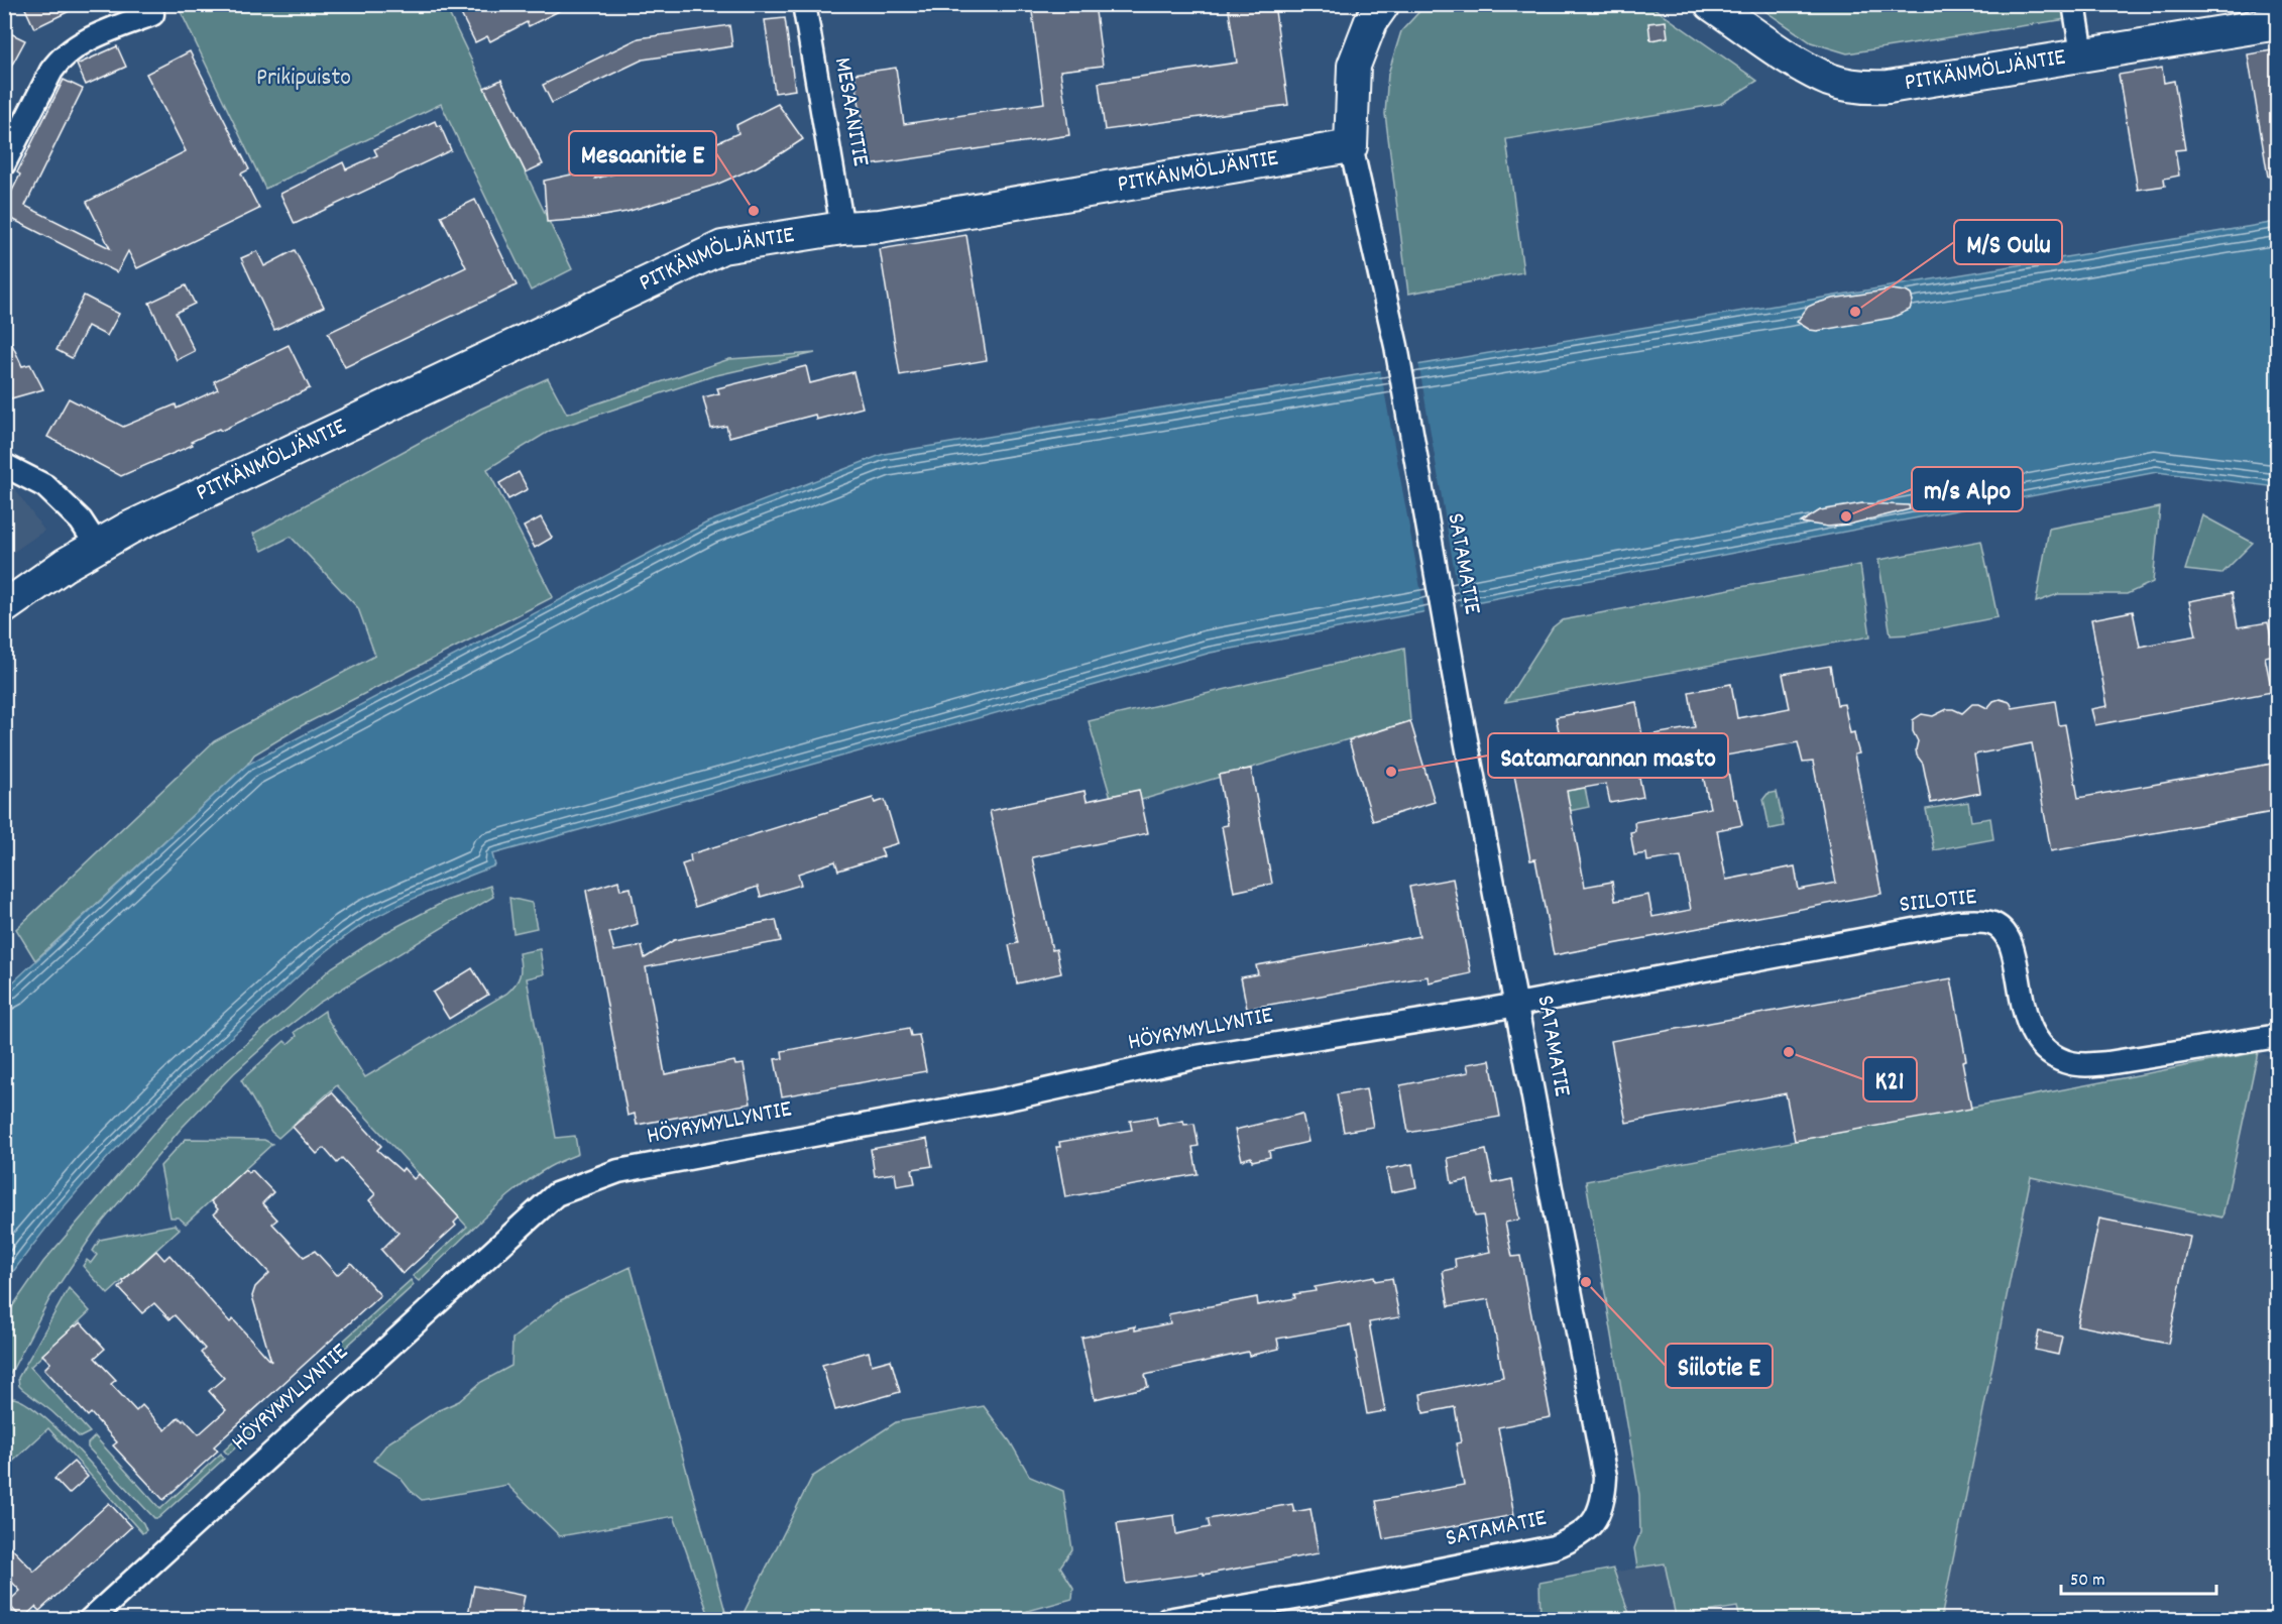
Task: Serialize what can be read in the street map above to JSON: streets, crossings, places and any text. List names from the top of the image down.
{
  "streets": {
    "street": [
      "PITKÄNMÖLJÄNTIE",
      "MESAANITIE",
      "SATAMATIE",
      "SIILOTIE",
      "HÖYRYMYLLYNTIE"
    ]
  },
  "crossings": [
    ["PITKÄNMÖLJÄNTIE", "MESAANITIE"],
    ["PITKÄNMÖLJÄNTIE", "SATAMATIE"],
    ["SATAMATIE", "SIILOTIE"],
    ["SATAMATIE", "HÖYRYMYLLYNTIE"],
    ["SIILOTIE", "HÖYRYMYLLYNTIE"]
  ],
  "parks": ["Prikipuisto"],
  "places": [
    "Mesaanitie E",
    "M/S Oulu",
    "m/s Alpo",
    "Satamarannan masto",
    "K21",
    "Siilotie E"
  ],
  "scale_bar": "50 m"
}
